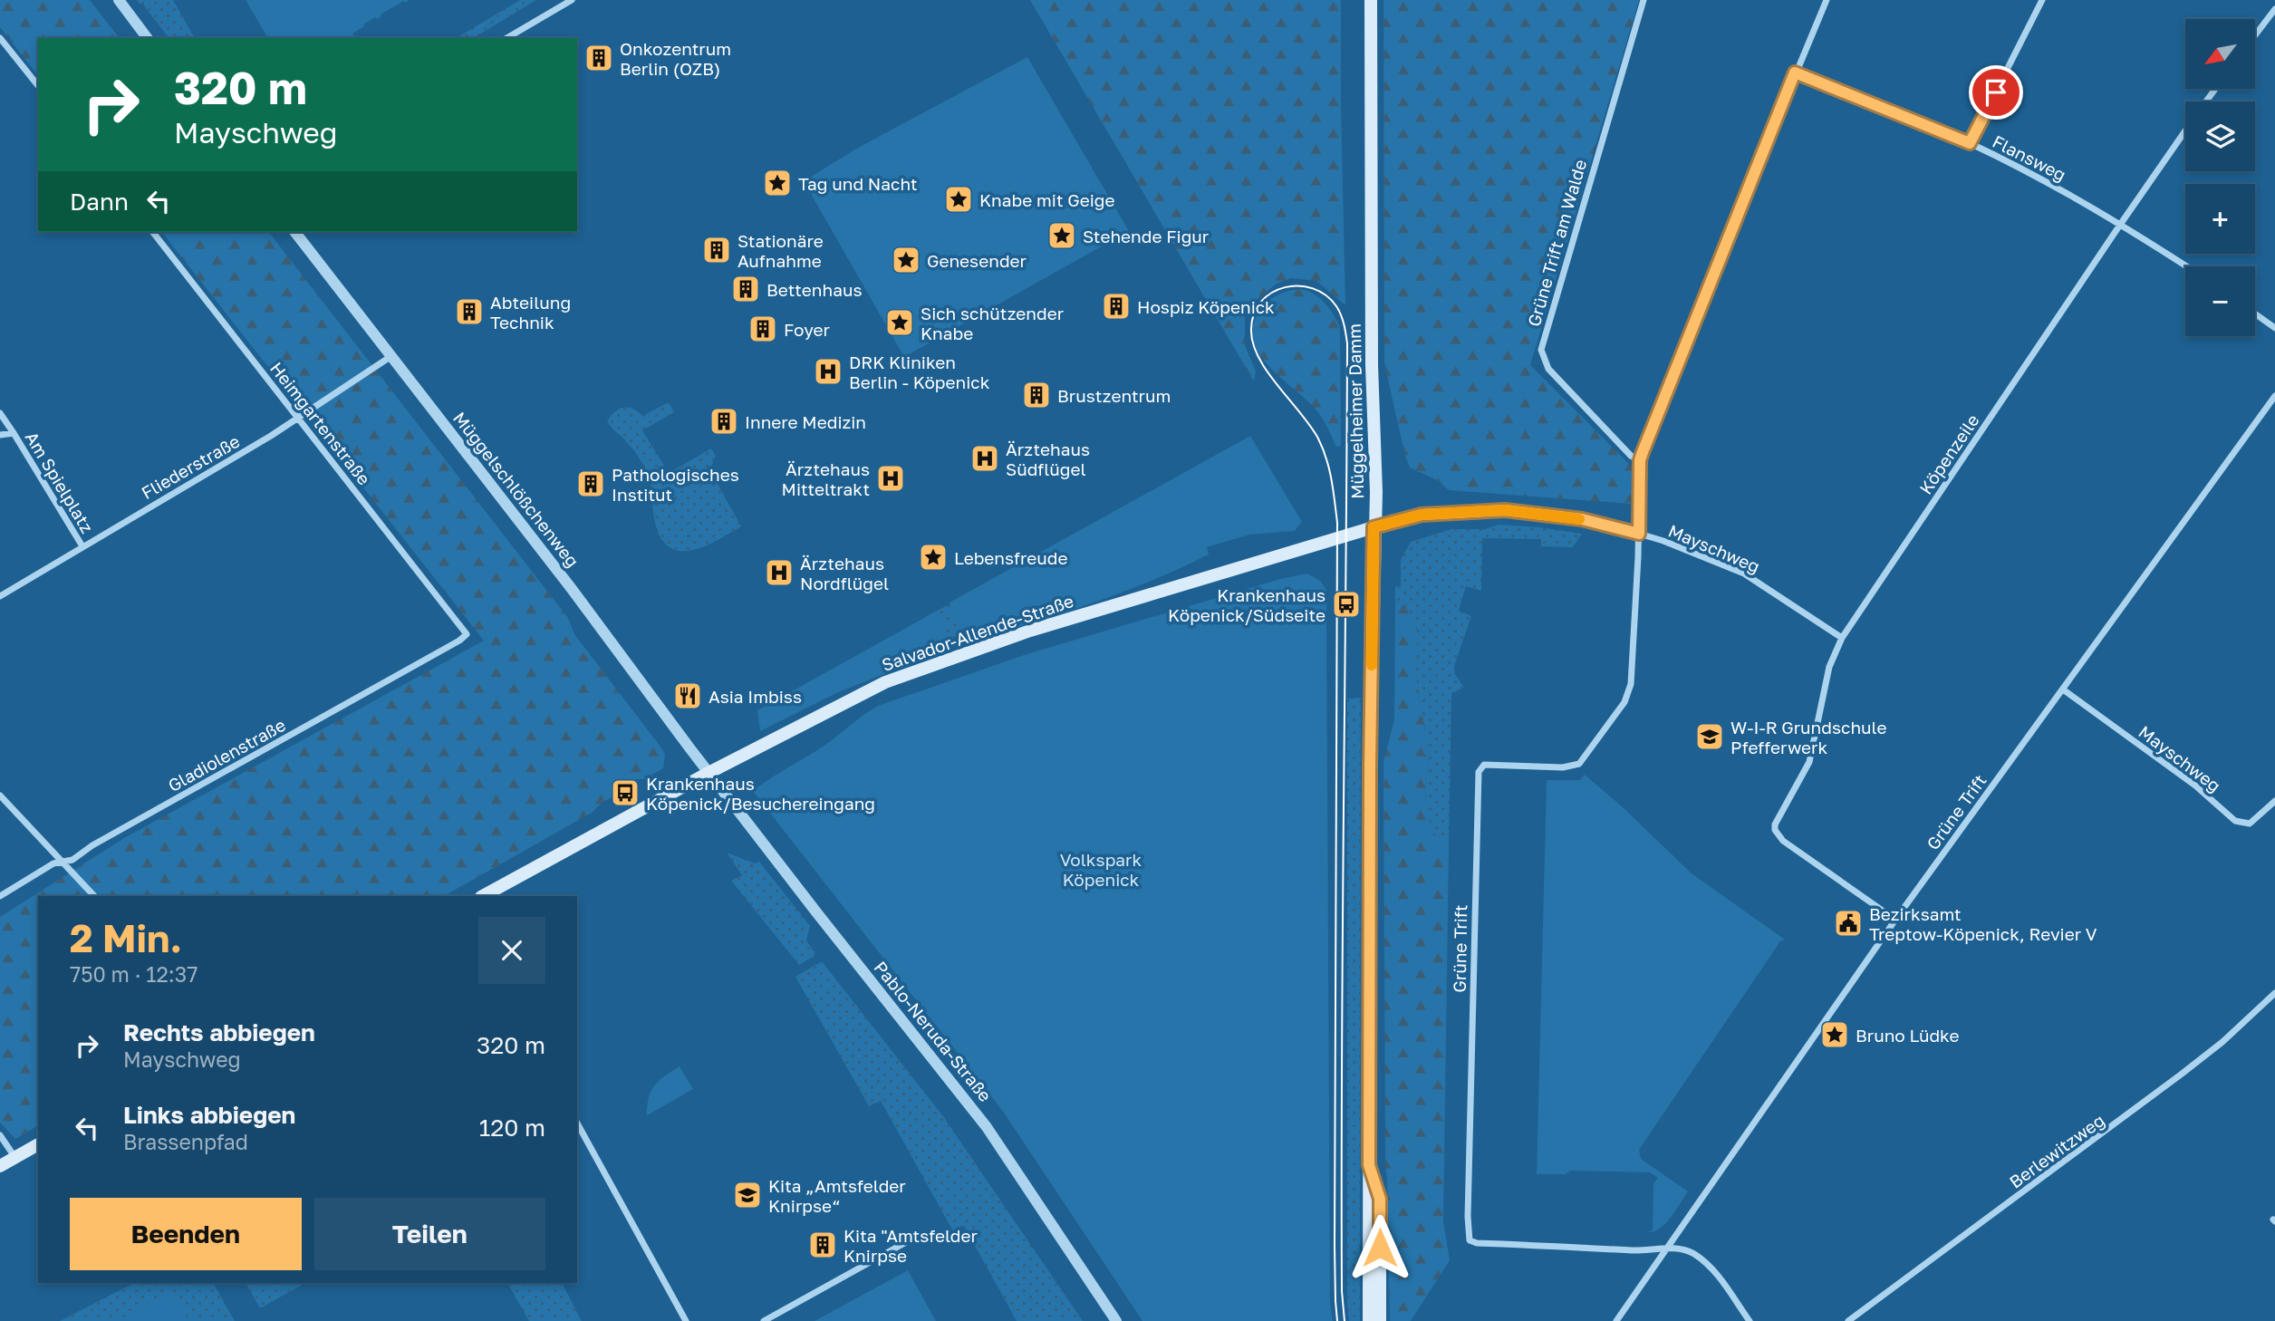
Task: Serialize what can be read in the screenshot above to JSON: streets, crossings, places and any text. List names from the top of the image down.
{
  "streets": {
    "main road": ["Müggelheimer Damm", "Salvador-Allende-Straße"],
    "street": [
      "Flansweg",
      "Grüne Trift am Walde",
      "Heimgartenstraße",
      "Köpenzeile",
      "Fliederstraße",
      "Am Spielplatz",
      "Müggelschlößchenweg",
      "Mayschweg",
      "Gladiolenstraße",
      "Grüne Trift",
      "Pablo-Neruda-Straße",
      "Berlewitzweg"
    ]
  },
  "crossings": [
    ["Flansweg", "Köpenzeile"],
    ["Müggelheimer Damm", "Mayschweg"],
    ["Müggelheimer Damm", "Salvador-Allende-Straße"],
    ["Heimgartenstraße", "Fliederstraße"],
    ["Heimgartenstraße", "Gladiolenstraße"],
    ["Köpenzeile", "Mayschweg"],
    ["Köpenzeile", "Grüne Trift"],
    ["Fliederstraße", "Am Spielplatz"],
    ["Fliederstraße", "Müggelschlößchenweg"],
    ["Müggelschlößchenweg", "Salvador-Allende-Straße"],
    ["Müggelschlößchenweg", "Pablo-Neruda-Straße"],
    ["Mayschweg", "Salvador-Allende-Straße"],
    ["Mayschweg", "Grüne Trift"],
    ["Salvador-Allende-Straße", "Pablo-Neruda-Straße"]
  ],
  "parks": ["Volkspark Köpenick"],
  "places": {
    "building": [
      "Onkozentrum Berlin (OZB)",
      "Stationäre Aufnahme",
      "Bettenhaus",
      "Hospiz Köpenick",
      "Abteilung Technik",
      "Foyer",
      "Brustzentrum",
      "Innere Medizin",
      "Pathologisches Institut",
      "Kita \"Amtsfelder Knirpse"
    ],
    "place": [
      "Tag und Nacht",
      "Knabe mit Geige",
      "Stehende Figur",
      "Genesender",
      "Sich schützender Knabe",
      "Lebensfreude",
      "Bruno Lüdke"
    ],
    "hospital": [
      "DRK Kliniken Berlin - Köpenick",
      "Ärztehaus Südflügel",
      "Ärztehaus Mitteltrakt",
      "Ärztehaus Nordflügel"
    ],
    "bus stop": ["Krankenhaus Köpenick/Südseite", "Krankenhaus Köpenick/Besuchereingang"],
    "restaurant": ["Asia Imbiss"],
    "school or university": ["W-I-R Grundschule Pfefferwerk", "Kita „Amtsfelder Knirpse“"],
    "public building": ["Bezirksamt Treptow-Köpenick, Revier V"]
  },
  "north": "bottom left",
  "page": {
    "map_buttons": ["+", "−"],
    "turn": ["320 m", "Mayschweg"],
    "then": "Dann",
    "heading": ["2 Min.", "750 m · 12:37"],
    "list": [
      {
        "name": "Rechts abbiegen",
        "note": "Mayschweg",
        "value": "320 m"
      },
      {
        "name": "Links abbiegen",
        "note": "Brassenpfad",
        "value": "120 m"
      }
    ],
    "buttons": ["Beenden", "Teilen"]
  }
}
